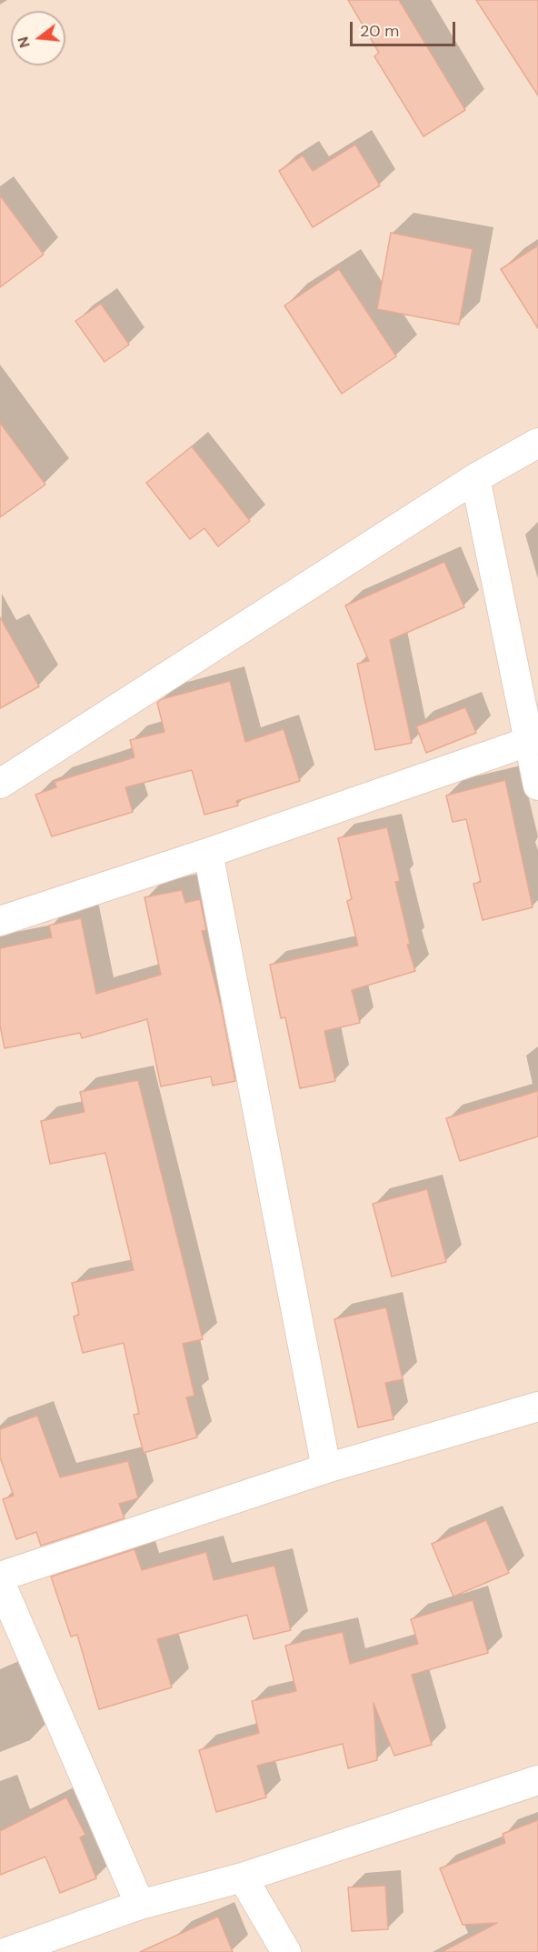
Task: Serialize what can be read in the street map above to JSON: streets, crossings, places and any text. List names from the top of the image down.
{
  "scale_bar": "20 m",
  "north": "left"
}
